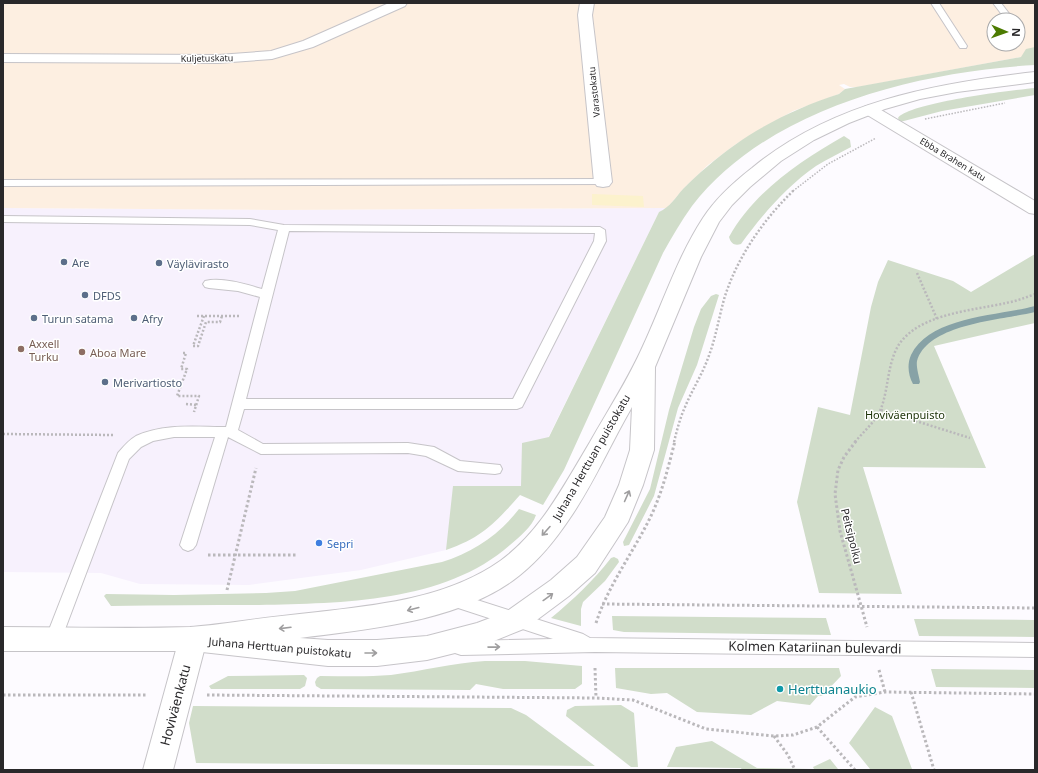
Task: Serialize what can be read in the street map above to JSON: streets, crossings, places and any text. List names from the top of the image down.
{
  "streets": {
    "main road": [
      "Kuljetuskatu",
      "Varastokatu",
      "Ebba Brahen katu",
      "Juhana Herttuan puistokatu",
      "Hoviväenkatu"
    ],
    "lane": ["Kolmen Katariinan bulevardi"],
    "path": ["Peitsipolku"]
  },
  "crossings": [
    ["Ebba Brahen katu", "Juhana Herttuan puistokatu"],
    ["Juhana Herttuan puistokatu", "Kolmen Katariinan bulevardi"],
    ["Juhana Herttuan puistokatu", "Hoviväenkatu"]
  ],
  "parks": ["Hoviväenpuisto"],
  "places": [
    "Are",
    "Väylävirasto",
    "DFDS",
    "Turun satama",
    "Afry",
    "Axxell Turku",
    "Aboa Mare",
    "Merivartiosto",
    "Sepri",
    "Herttuanaukio"
  ],
  "north": "right"
}
